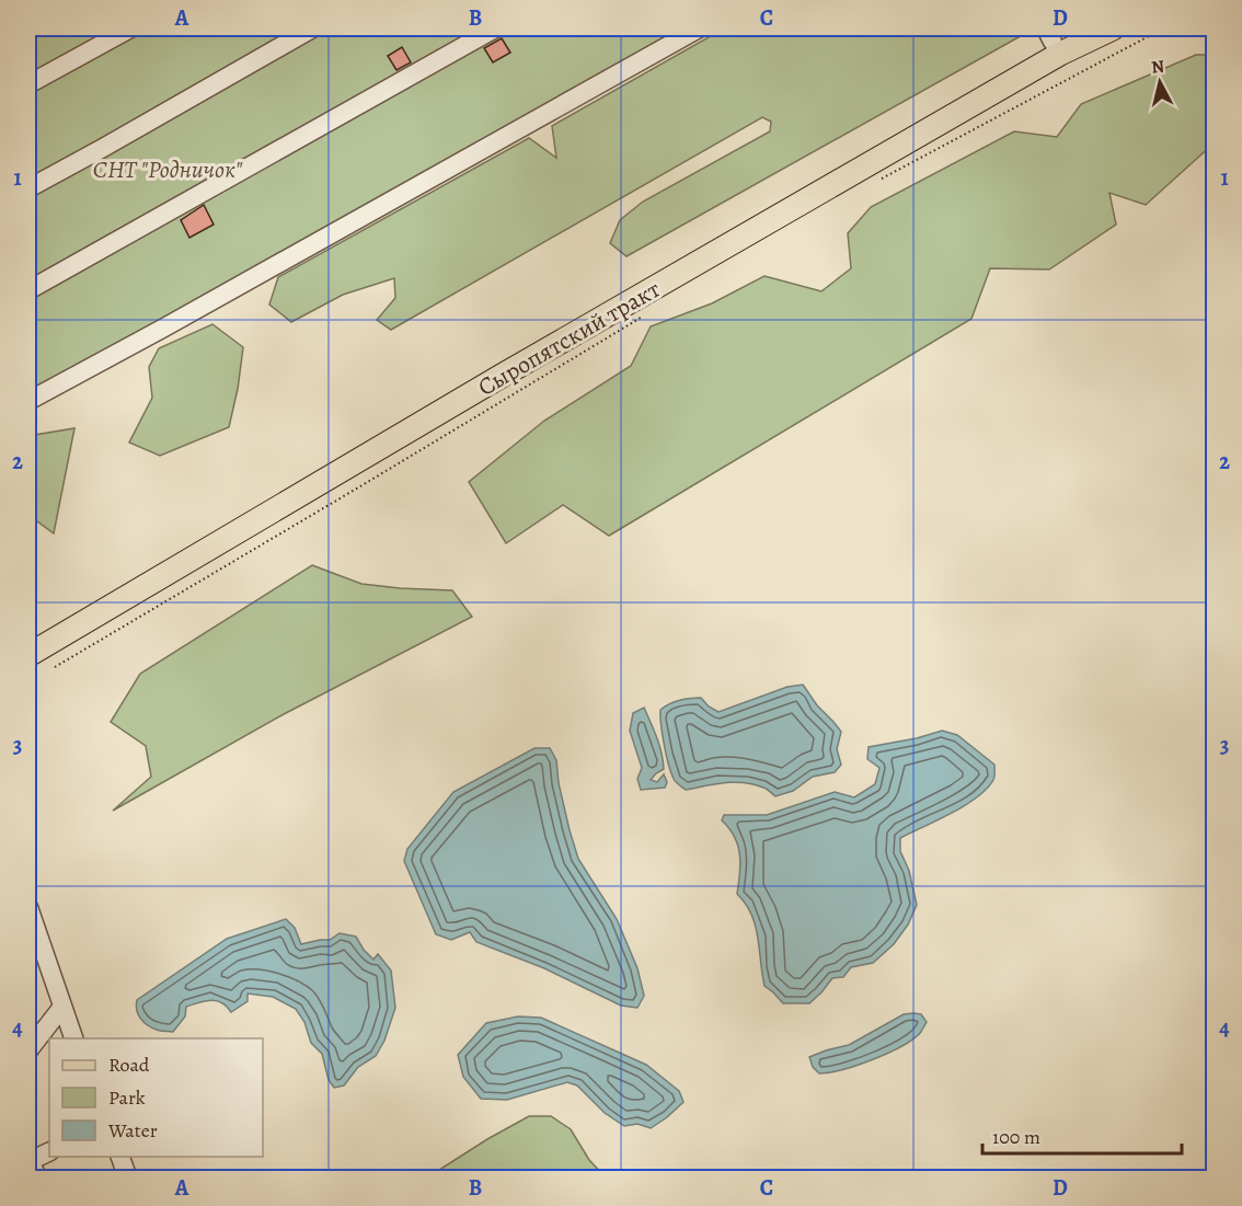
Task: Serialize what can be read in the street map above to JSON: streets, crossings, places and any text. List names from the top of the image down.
{
  "streets": {
    "main road": ["Сыропятский тракт"]
  },
  "parks": ["СНТ \"Родничок\""],
  "legend": ["Road", "Park", "Water"],
  "scale_bar": "100 m",
  "north": "top",
  "grid": {
    "columns": [
      "A",
      "B",
      "C",
      "D"
    ],
    "rows": [
      "1",
      "2",
      "3",
      "4"
    ]
  }
}
